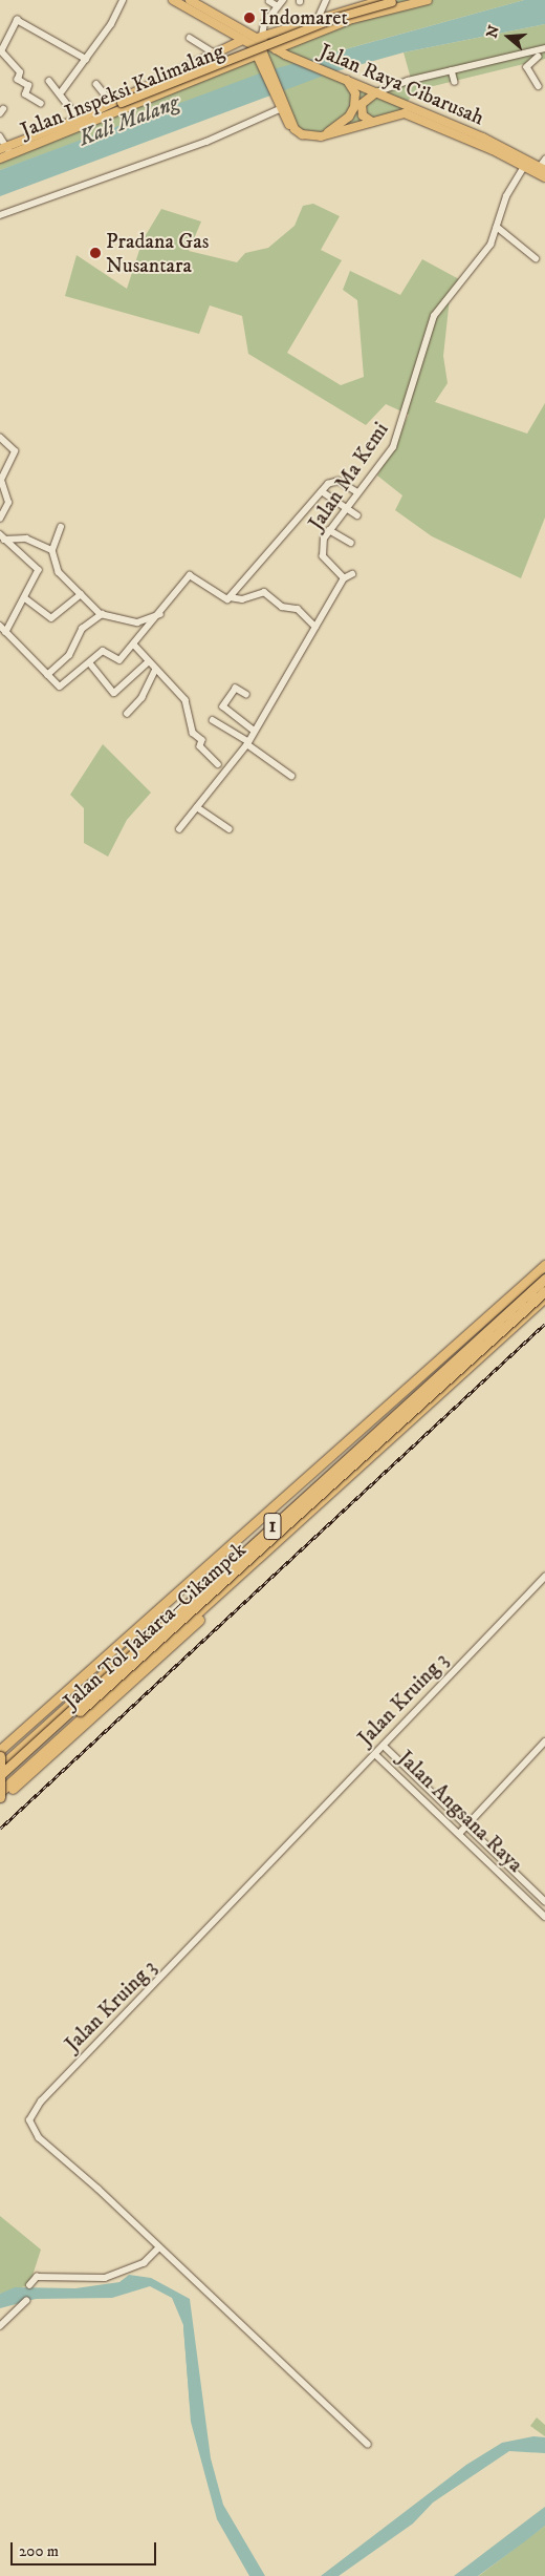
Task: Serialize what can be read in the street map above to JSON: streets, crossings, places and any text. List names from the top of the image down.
{
  "streets": {
    "highway": ["1", "Jalan Tol Jakarta–Cikampek"],
    "main road": ["Jalan Raya Cibarusah", "Jalan Inspeksi Kalimalang"],
    "street": ["Jalan Ma Kemi", "Jalan Kruing 3", "Jalan Angsana Raya"]
  },
  "crossings": [
    ["Jalan Raya Cibarusah", "Jalan Ma Kemi"],
    ["1", "Jalan Tol Jakarta–Cikampek"],
    ["Jalan Kruing 3", "Jalan Angsana Raya"]
  ],
  "water": ["Kali Malang"],
  "places": ["Indomaret", "Pradana Gas Nusantara"],
  "scale_bar": "200 m",
  "north": "left"
}
